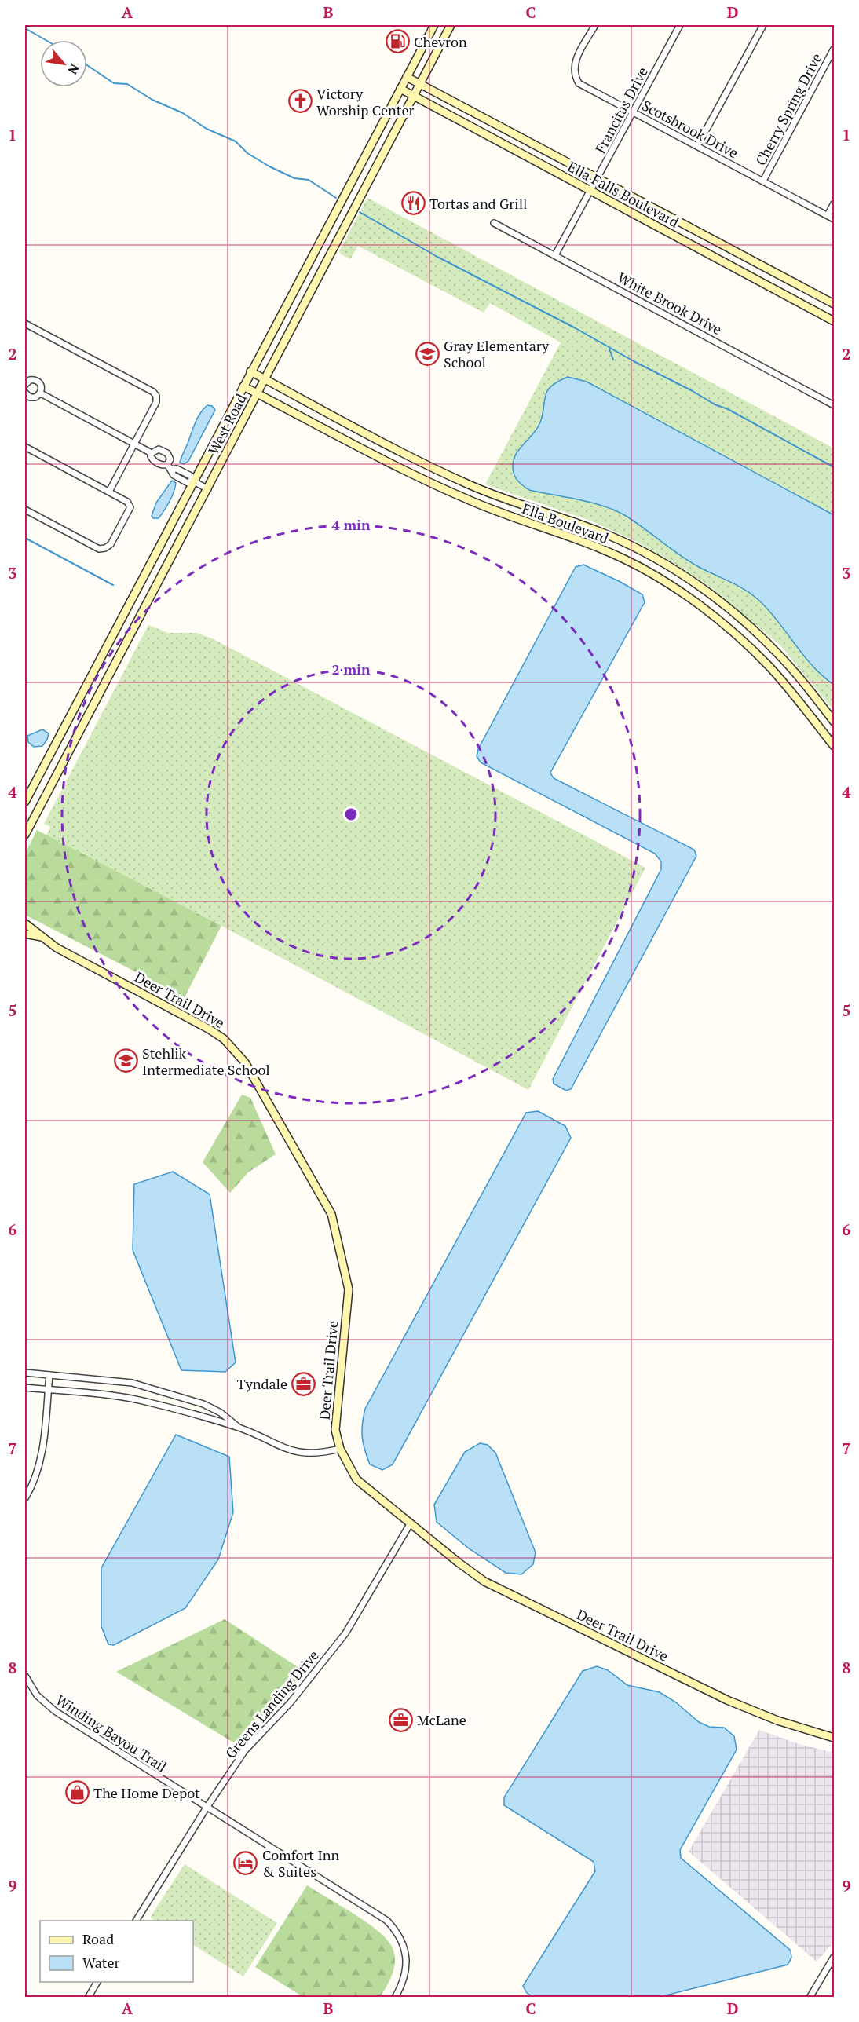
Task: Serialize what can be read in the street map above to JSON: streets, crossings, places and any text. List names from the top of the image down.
{
  "streets": {
    "main road": [
      "Ella Falls Boulevard",
      "West Road",
      "Ella Boulevard",
      "Deer Trail Drive"
    ],
    "street": [
      "Cherry Spring Drive",
      "Francitas Drive",
      "Scotsbrook Drive",
      "White Brook Drive",
      "Greens Landing Drive",
      "Winding Bayou Trail"
    ]
  },
  "crossings": [
    ["Cherry Spring Drive", "Scotsbrook Drive"],
    ["Francitas Drive", "Scotsbrook Drive"],
    ["Francitas Drive", "Ella Falls Boulevard"],
    ["Francitas Drive", "White Brook Drive"],
    ["Ella Falls Boulevard", "West Road"],
    ["West Road", "Ella Boulevard"],
    ["Deer Trail Drive", "Greens Landing Drive"],
    ["Greens Landing Drive", "Winding Bayou Trail"]
  ],
  "places": {
    "fuel station": ["Chevron"],
    "church": ["Victory Worship Center"],
    "restaurant": ["Tortas and Grill"],
    "school or university": ["Gray Elementary School", "Stehlik Intermediate School"],
    "office": ["Tyndale", "McLane"],
    "shop": ["The Home Depot"],
    "hotel": ["Comfort Inn & Suites"]
  },
  "legend": ["Road", "Water"],
  "north": "bottom right",
  "grid": {
    "columns": [
      "A",
      "B",
      "C",
      "D"
    ],
    "rows": [
      "1",
      "2",
      "3",
      "4",
      "5",
      "6",
      "7",
      "8",
      "9"
    ]
  },
  "rings": ["4 min", "2 min"]
}
